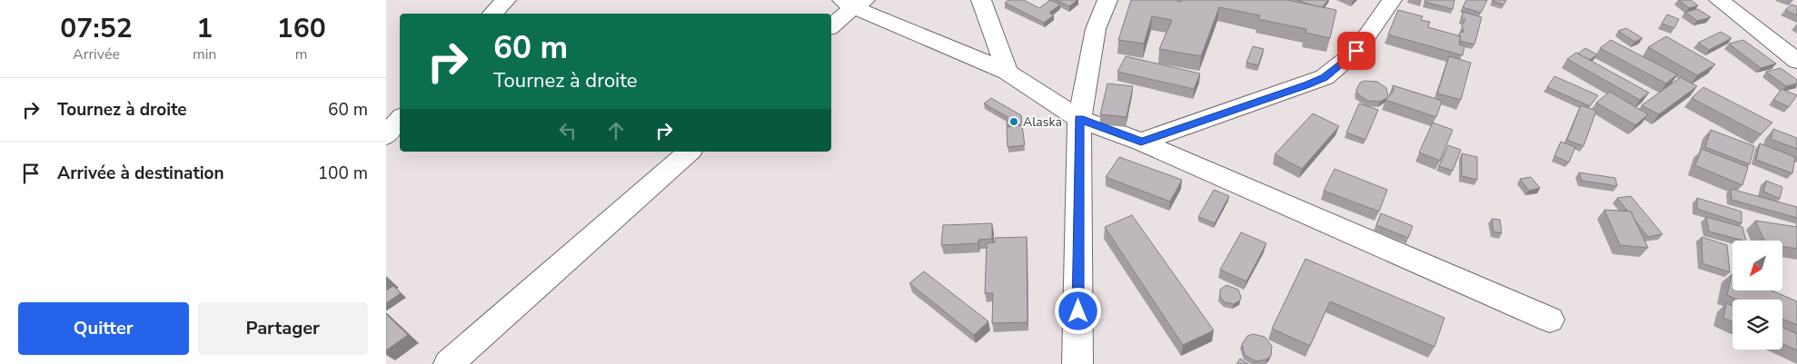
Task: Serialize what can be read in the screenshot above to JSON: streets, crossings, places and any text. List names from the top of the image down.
{
  "places": ["Alaska"],
  "north": "bottom left",
  "page": {
    "eta": [
      "07:52",
      "Arrivée",
      "1",
      "min",
      "160",
      "m"
    ],
    "turn": ["60 m", "Tournez à droite"],
    "list": [
      {
        "name": "Tournez à droite",
        "value": "60 m"
      },
      {
        "name": "Arrivée à destination",
        "value": "100 m"
      }
    ],
    "buttons": ["Quitter", "Partager"]
  }
}
